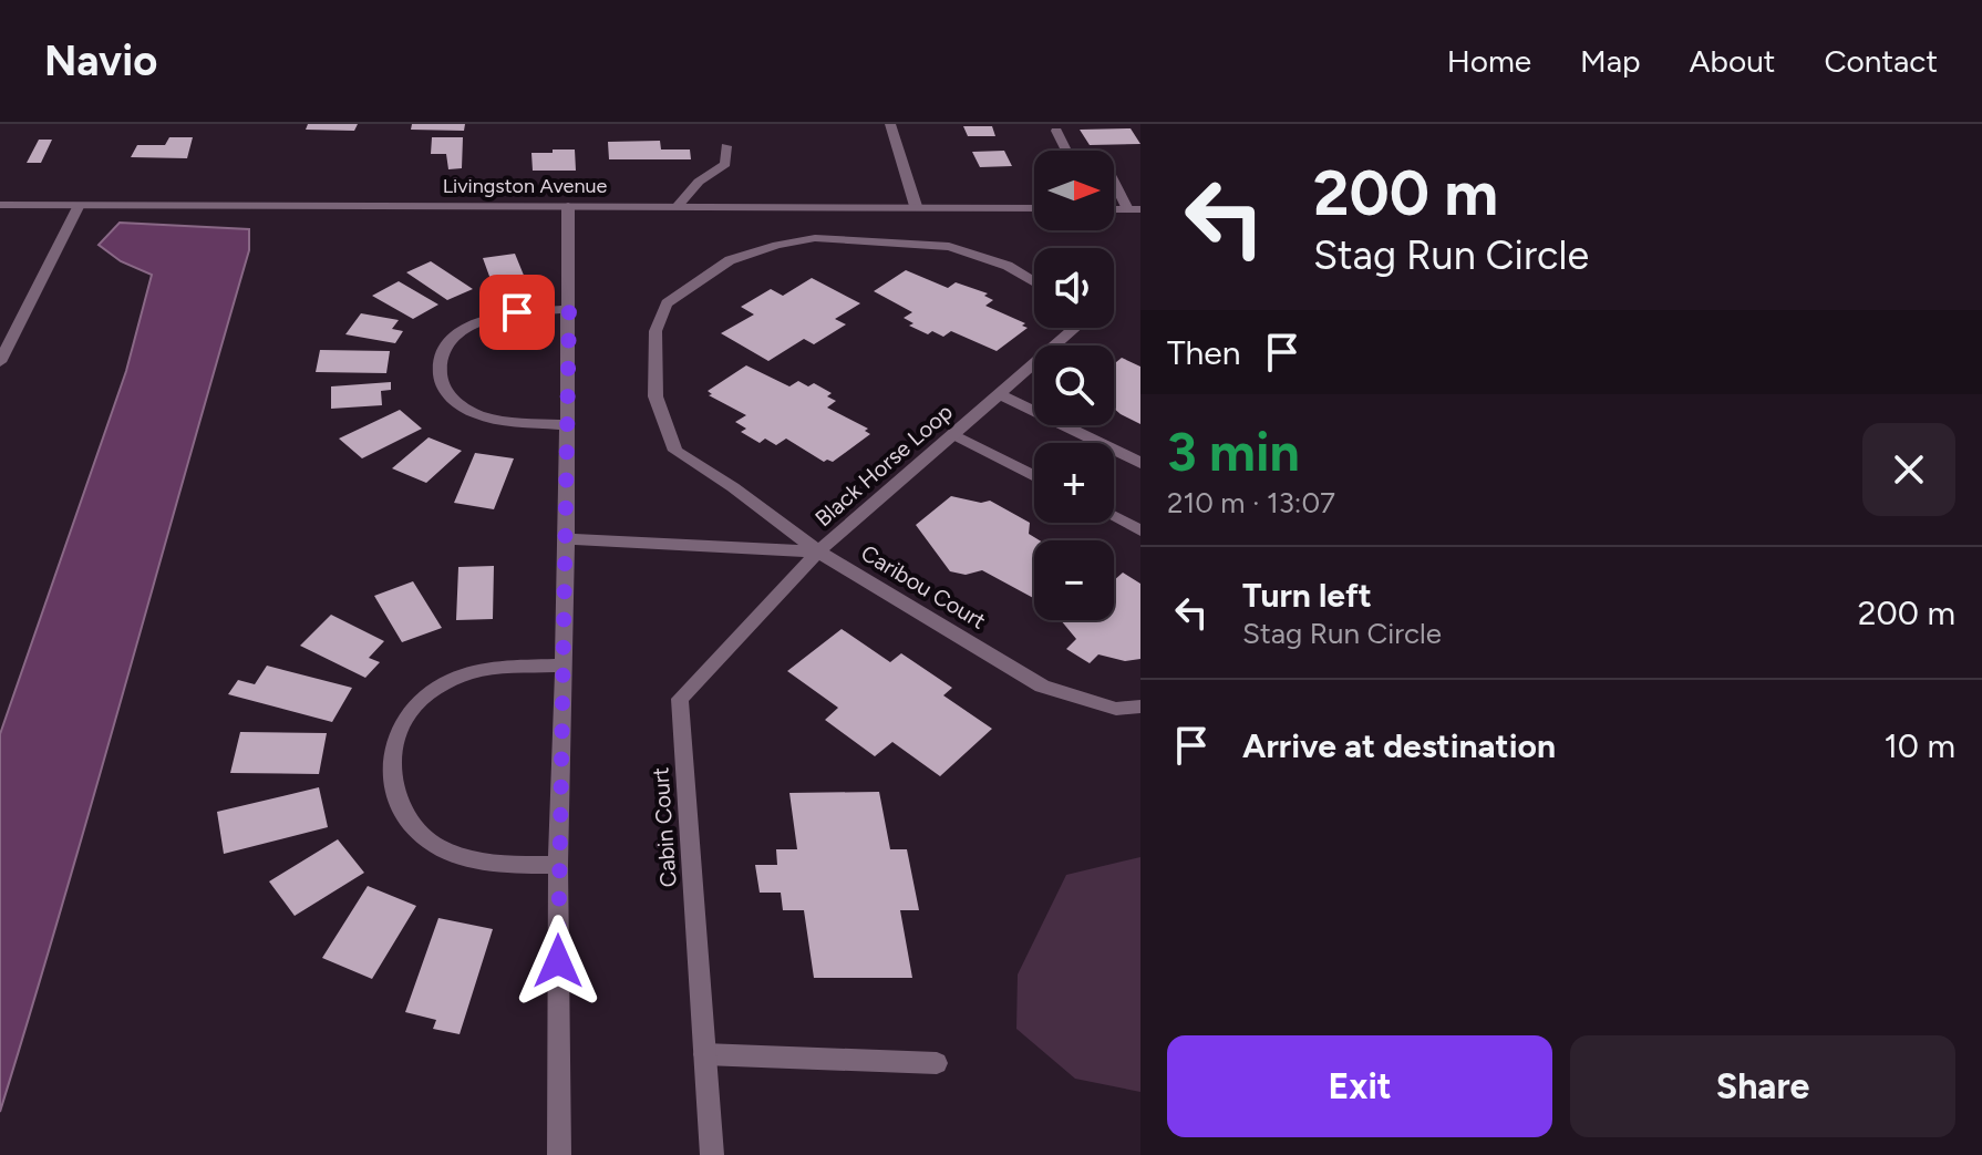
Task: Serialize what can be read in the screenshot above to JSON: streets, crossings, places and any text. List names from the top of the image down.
{
  "streets": {
    "street": [
      "Livingston Avenue",
      "Black Horse Loop",
      "Caribou Court",
      "Cabin Court"
    ]
  },
  "crossings": [
    ["Black Horse Loop", "Caribou Court"],
    ["Black Horse Loop", "Cabin Court"],
    ["Caribou Court", "Cabin Court"]
  ],
  "north": "right",
  "page": {
    "header": "Navio",
    "nav": [
      "Home",
      "Map",
      "About",
      "Contact"
    ],
    "turn": ["200 m", "Stag Run Circle"],
    "map_buttons": ["+", "−"],
    "then": "Then",
    "heading": ["3 min", "210 m · 13:07"],
    "list": [
      {
        "name": "Turn left",
        "note": "Stag Run Circle",
        "value": "200 m"
      },
      {
        "name": "Arrive at destination",
        "value": "10 m"
      }
    ],
    "buttons": ["Exit", "Share"]
  }
}
